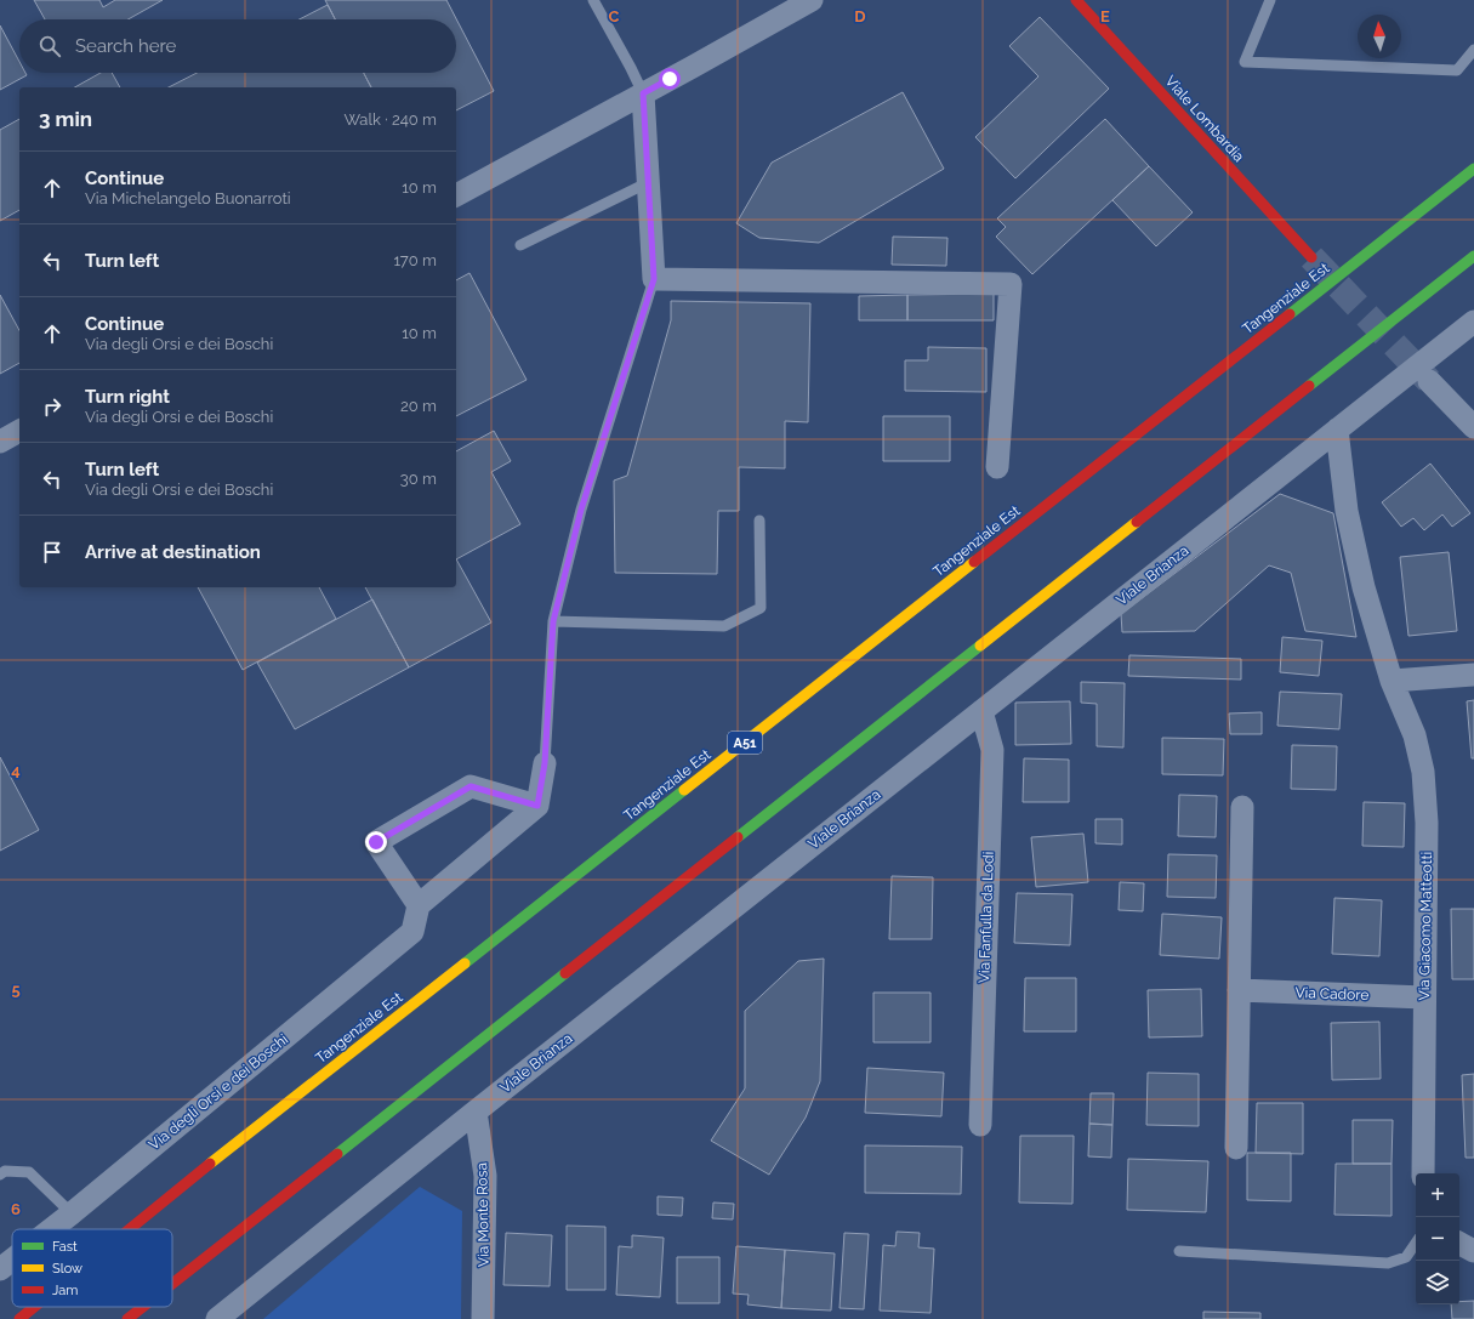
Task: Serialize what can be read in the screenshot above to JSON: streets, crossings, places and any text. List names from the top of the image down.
{
  "streets": {
    "main road": ["Viale Lombardia", "Tangenziale Est", "A51"],
    "street": [
      "Viale Brianza",
      "Via Fanfulla da Lodi",
      "Via Giacomo Matteotti",
      "Via Cadore",
      "Via degli Orsi e dei Boschi",
      "Via Monte Rosa"
    ]
  },
  "crossings": [
    ["Viale Brianza", "Via Fanfulla da Lodi"],
    ["Viale Brianza", "Via Giacomo Matteotti"],
    ["Viale Brianza", "Via Monte Rosa"],
    ["Via Giacomo Matteotti", "Via Cadore"]
  ],
  "legend": ["Fast", "Slow", "Jam"],
  "north": "top",
  "page": {
    "search": "Search here",
    "heading": ["3 min", "Walk · 240 m"],
    "list": [
      ["Continue", "Via Michelangelo Buonarroti", "10 m"],
      ["Turn left", "170 m"],
      ["Continue", "Via degli Orsi e dei Boschi", "10 m"],
      ["Turn right", "Via degli Orsi e dei Boschi", "20 m"],
      ["Turn left", "Via degli Orsi e dei Boschi", "30 m"],
      "Arrive at destination"
    ],
    "map_buttons": ["+", "−"]
  },
  "grid": {
    "columns": ["C", "D", "E"],
    "rows": ["4", "5", "6"]
  }
}
